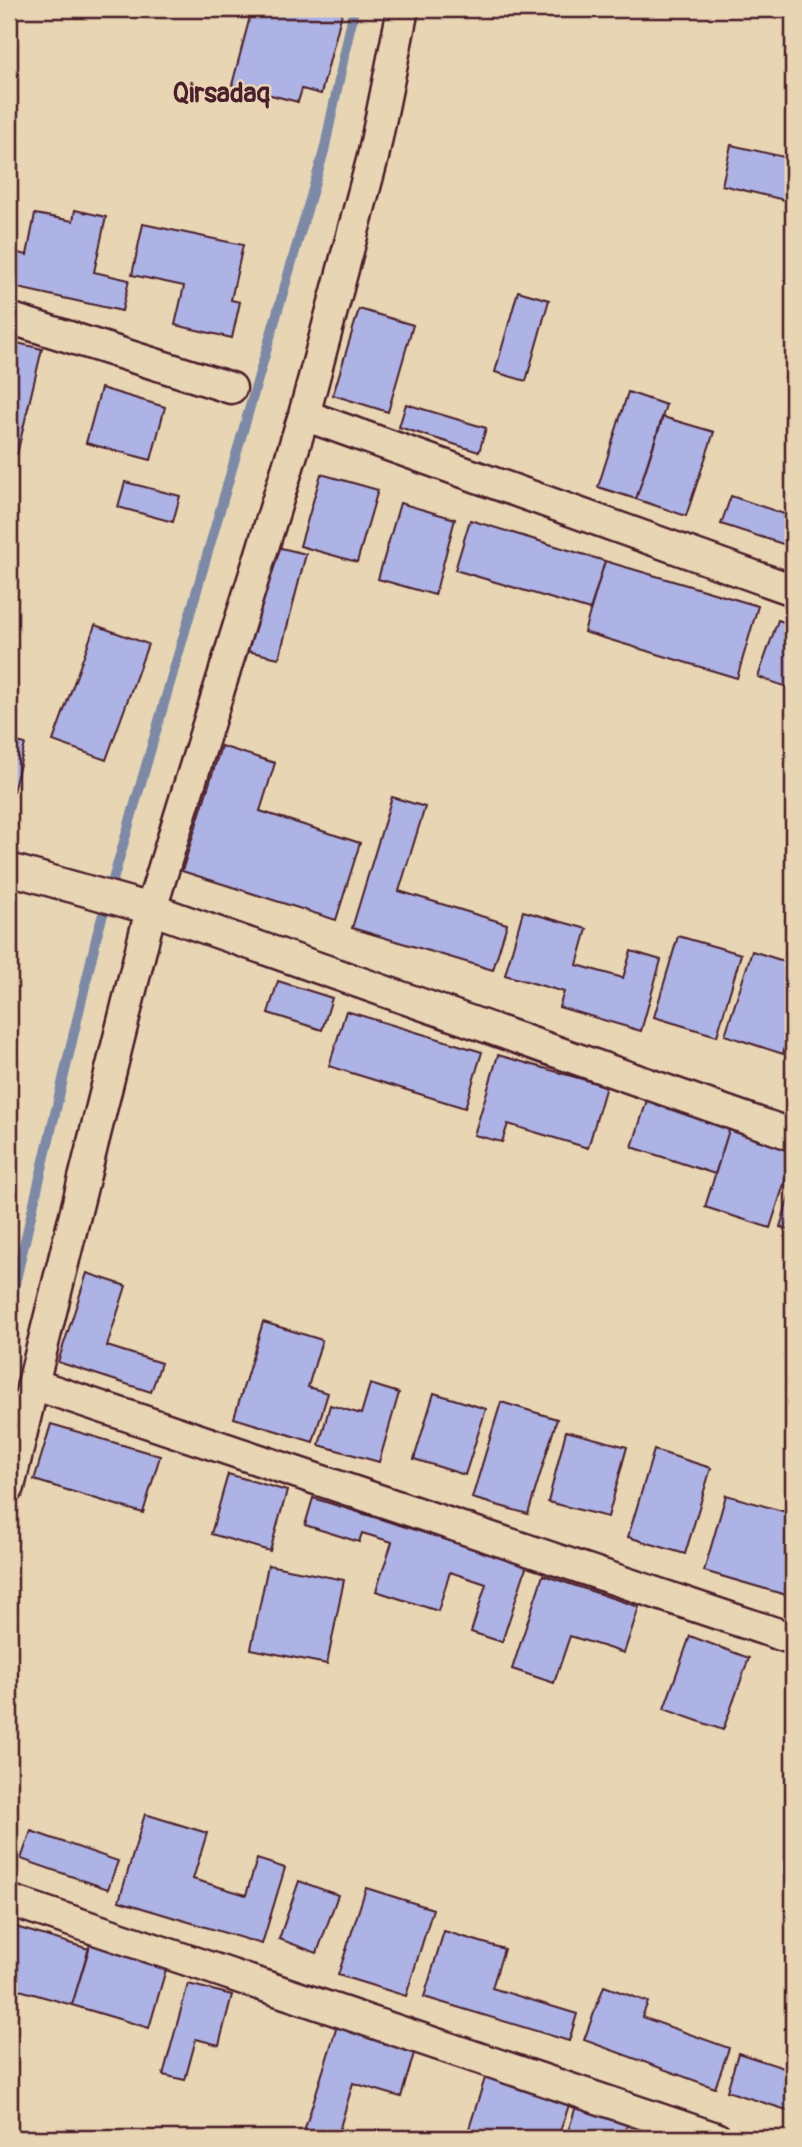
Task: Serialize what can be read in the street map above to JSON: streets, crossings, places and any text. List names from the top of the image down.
{
  "districts": ["Qirsadaq"]
}
